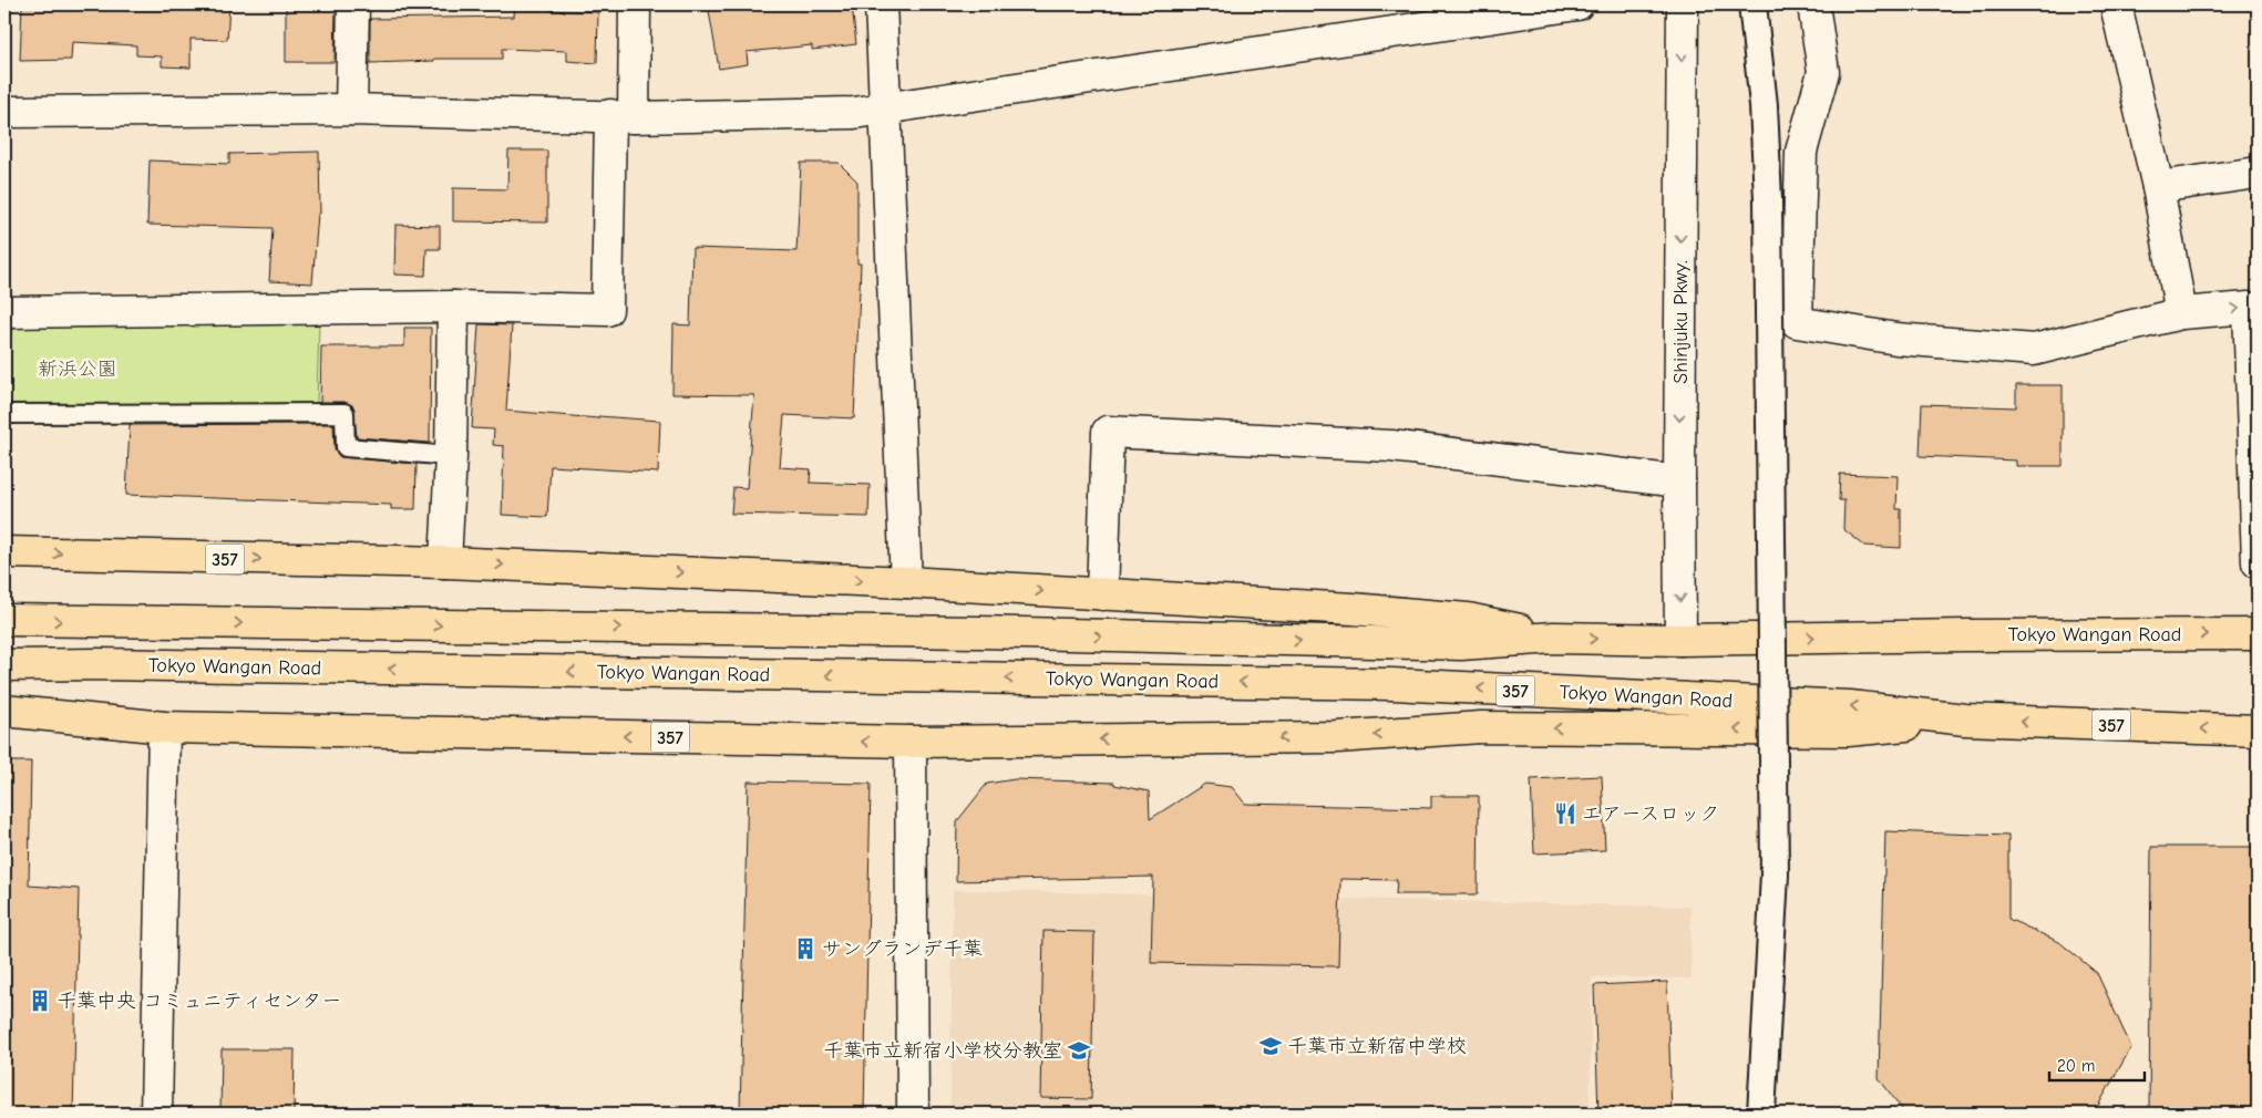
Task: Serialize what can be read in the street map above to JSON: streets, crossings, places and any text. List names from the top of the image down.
{
  "streets": {
    "highway": ["357", "Tokyo Wangan Road"],
    "street": ["Shinjuku Pkwy."]
  },
  "crossings": [
    ["Shinjuku Pkwy.", "Tokyo Wangan Road"],
    ["357", "Tokyo Wangan Road"]
  ],
  "parks": ["新浜公園"],
  "places": {
    "restaurant": ["エアースロック"],
    "building": ["サングランデ千葉", "千葉中央 コミュニティセンター"],
    "school or university": ["千葉市立新宿中学校", "千葉市立新宿小学校分教室"]
  },
  "scale_bar": "20 m"
}
